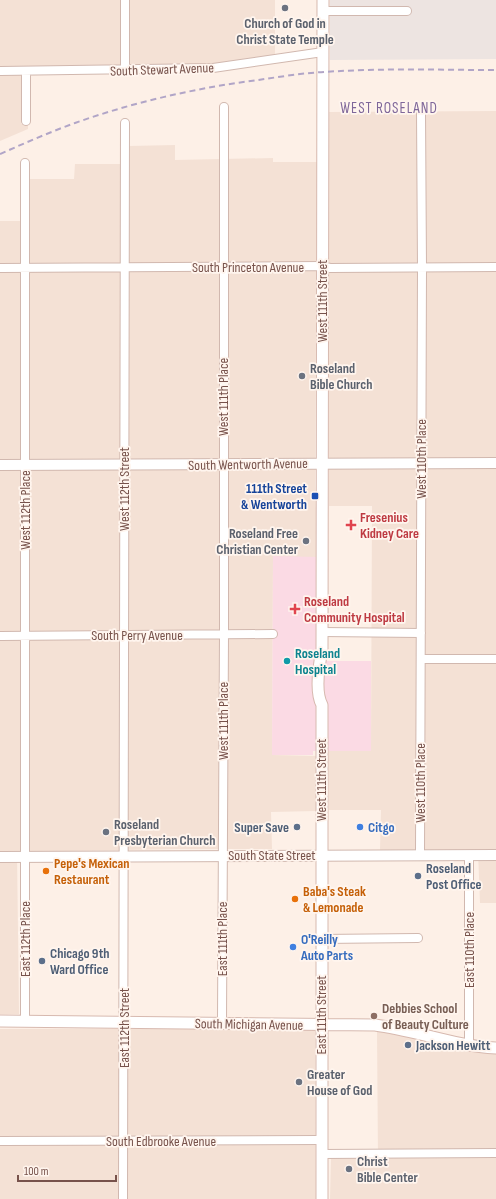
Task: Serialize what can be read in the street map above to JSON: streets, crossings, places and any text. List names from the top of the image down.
{
  "streets": {
    "main road": ["West 111th Street", "East 111th Street", "South Michigan Avenue"],
    "street": [
      "South Stewart Avenue",
      "South Princeton Avenue",
      "West 111th Place",
      "West 110th Place",
      "South Wentworth Avenue",
      "West 112th Street",
      "West 112th Place",
      "South Perry Avenue",
      "South State Street",
      "East 112th Place",
      "East 111th Place",
      "East 110th Place",
      "East 112th Street",
      "South Edbrooke Avenue"
    ]
  },
  "crossings": [
    ["South Stewart Avenue", "West 111th Street"],
    ["South Princeton Avenue", "West 111th Street"],
    ["South Princeton Avenue", "West 111th Place"],
    ["South Princeton Avenue", "West 110th Place"],
    ["South Princeton Avenue", "West 112th Street"],
    ["South Princeton Avenue", "West 112th Place"],
    ["West 111th Street", "South Wentworth Avenue"],
    ["West 111th Street", "South State Street"],
    ["West 111th Street", "East 111th Street"],
    ["West 111th Place", "South Wentworth Avenue"],
    ["West 111th Place", "South Perry Avenue"],
    ["West 111th Place", "South State Street"],
    ["West 111th Place", "East 111th Place"],
    ["West 110th Place", "South Wentworth Avenue"],
    ["West 110th Place", "South State Street"],
    ["South Wentworth Avenue", "West 112th Street"],
    ["South Wentworth Avenue", "West 112th Place"],
    ["West 112th Street", "South Perry Avenue"],
    ["West 112th Street", "South State Street"],
    ["West 112th Street", "East 112th Street"],
    ["West 112th Place", "South Perry Avenue"],
    ["West 112th Place", "South State Street"],
    ["West 112th Place", "East 112th Place"],
    ["South State Street", "East 112th Place"],
    ["South State Street", "East 111th Place"],
    ["South State Street", "East 110th Place"],
    ["South State Street", "East 111th Street"],
    ["South State Street", "East 112th Street"],
    ["East 112th Place", "South Michigan Avenue"],
    ["East 111th Place", "South Michigan Avenue"],
    ["East 110th Place", "South Michigan Avenue"],
    ["East 111th Street", "South Michigan Avenue"],
    ["East 111th Street", "South Edbrooke Avenue"],
    ["South Michigan Avenue", "East 112th Street"],
    ["East 112th Street", "South Edbrooke Avenue"]
  ],
  "districts": ["WEST ROSELAND"],
  "places": {
    "other": [
      "Church of God in Christ State Temple",
      "Roseland Bible Church",
      "Roseland Free Christian Center",
      "Roseland Hospital",
      "Super Save",
      "Citgo",
      "Roseland Presbyterian Church",
      "Pepe's Mexican Restaurant",
      "Roseland Post Office",
      "Baba's Steak & Lemonade",
      "O'Reilly Auto Parts",
      "Chicago 9th Ward Office",
      "Debbies School of Beauty Culture",
      "Jackson Hewitt",
      "Greater House of God",
      "Christ Bible Center"
    ],
    "transit": ["111th Street & Wentworth"],
    "health": ["Fresenius Kidney Care", "Roseland Community Hospital"]
  },
  "scale_bar": "100 m"
}
